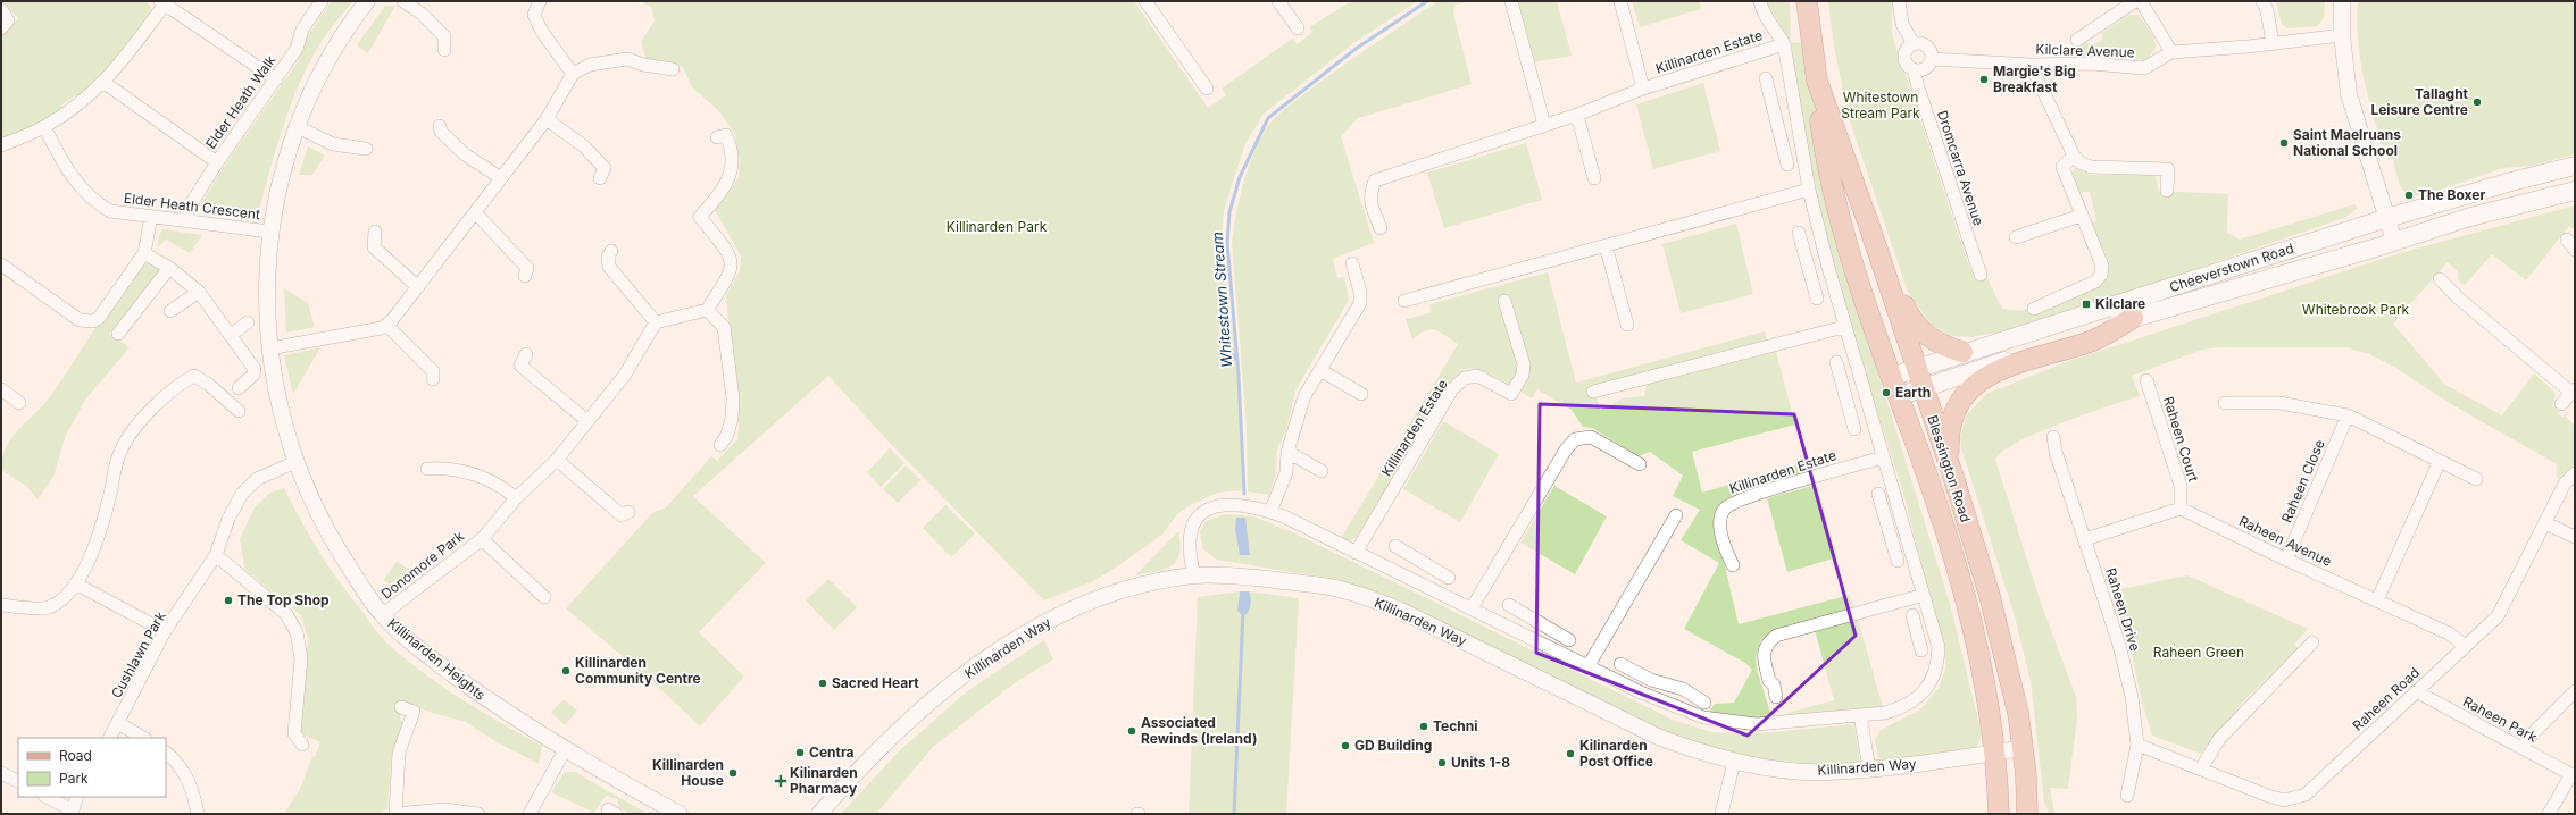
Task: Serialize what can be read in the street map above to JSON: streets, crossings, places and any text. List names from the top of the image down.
{
  "streets": {
    "main road": ["Cheeverstown Road", "Blessington Road"],
    "street": [
      "Kilclare Avenue",
      "Killinarden Estate",
      "Elder Heath Walk",
      "Dromcarra Avenue",
      "Elder Heath Crescent",
      "Raheen Court",
      "Raheen Close",
      "Raheen Avenue",
      "Donomore Park",
      "Raheen Drive",
      "Killinarden Way",
      "Cushlawn Park",
      "Killinarden Heights",
      "Raheen Road",
      "Raheen Park"
    ]
  },
  "crossings": [
    ["Kilclare Avenue", "Dromcarra Avenue"],
    ["Killinarden Estate", "Killinarden Way"],
    ["Elder Heath Walk", "Elder Heath Crescent"],
    ["Elder Heath Crescent", "Killinarden Heights"],
    ["Cheeverstown Road", "Blessington Road"],
    ["Raheen Court", "Raheen Avenue"],
    ["Blessington Road", "Killinarden Way"],
    ["Raheen Close", "Raheen Avenue"],
    ["Raheen Avenue", "Raheen Road"],
    ["Donomore Park", "Killinarden Heights"],
    ["Raheen Drive", "Raheen Road"],
    ["Cushlawn Park", "Killinarden Heights"],
    ["Raheen Road", "Raheen Park"]
  ],
  "water": ["Whitestown Stream"],
  "parks": [
    "Whitestown Stream Park",
    "Killinarden Park",
    "Whitebrook Park",
    "Raheen Green"
  ],
  "places": {
    "other": [
      "Margie's Big Breakfast",
      "Tallaght Leisure Centre",
      "Saint Maelruans National School",
      "The Boxer",
      "Earth",
      "The Top Shop",
      "Killinarden Community Centre",
      "Sacred Heart",
      "Techni",
      "Associated Rewinds (Ireland)",
      "GD Building",
      "Centra",
      "Kilinarden Post Office",
      "Units 1-8",
      "Killinarden House"
    ],
    "transit": ["Kilclare"],
    "health": ["Kilinarden Pharmacy"]
  },
  "legend": ["Road", "Park"]
}
